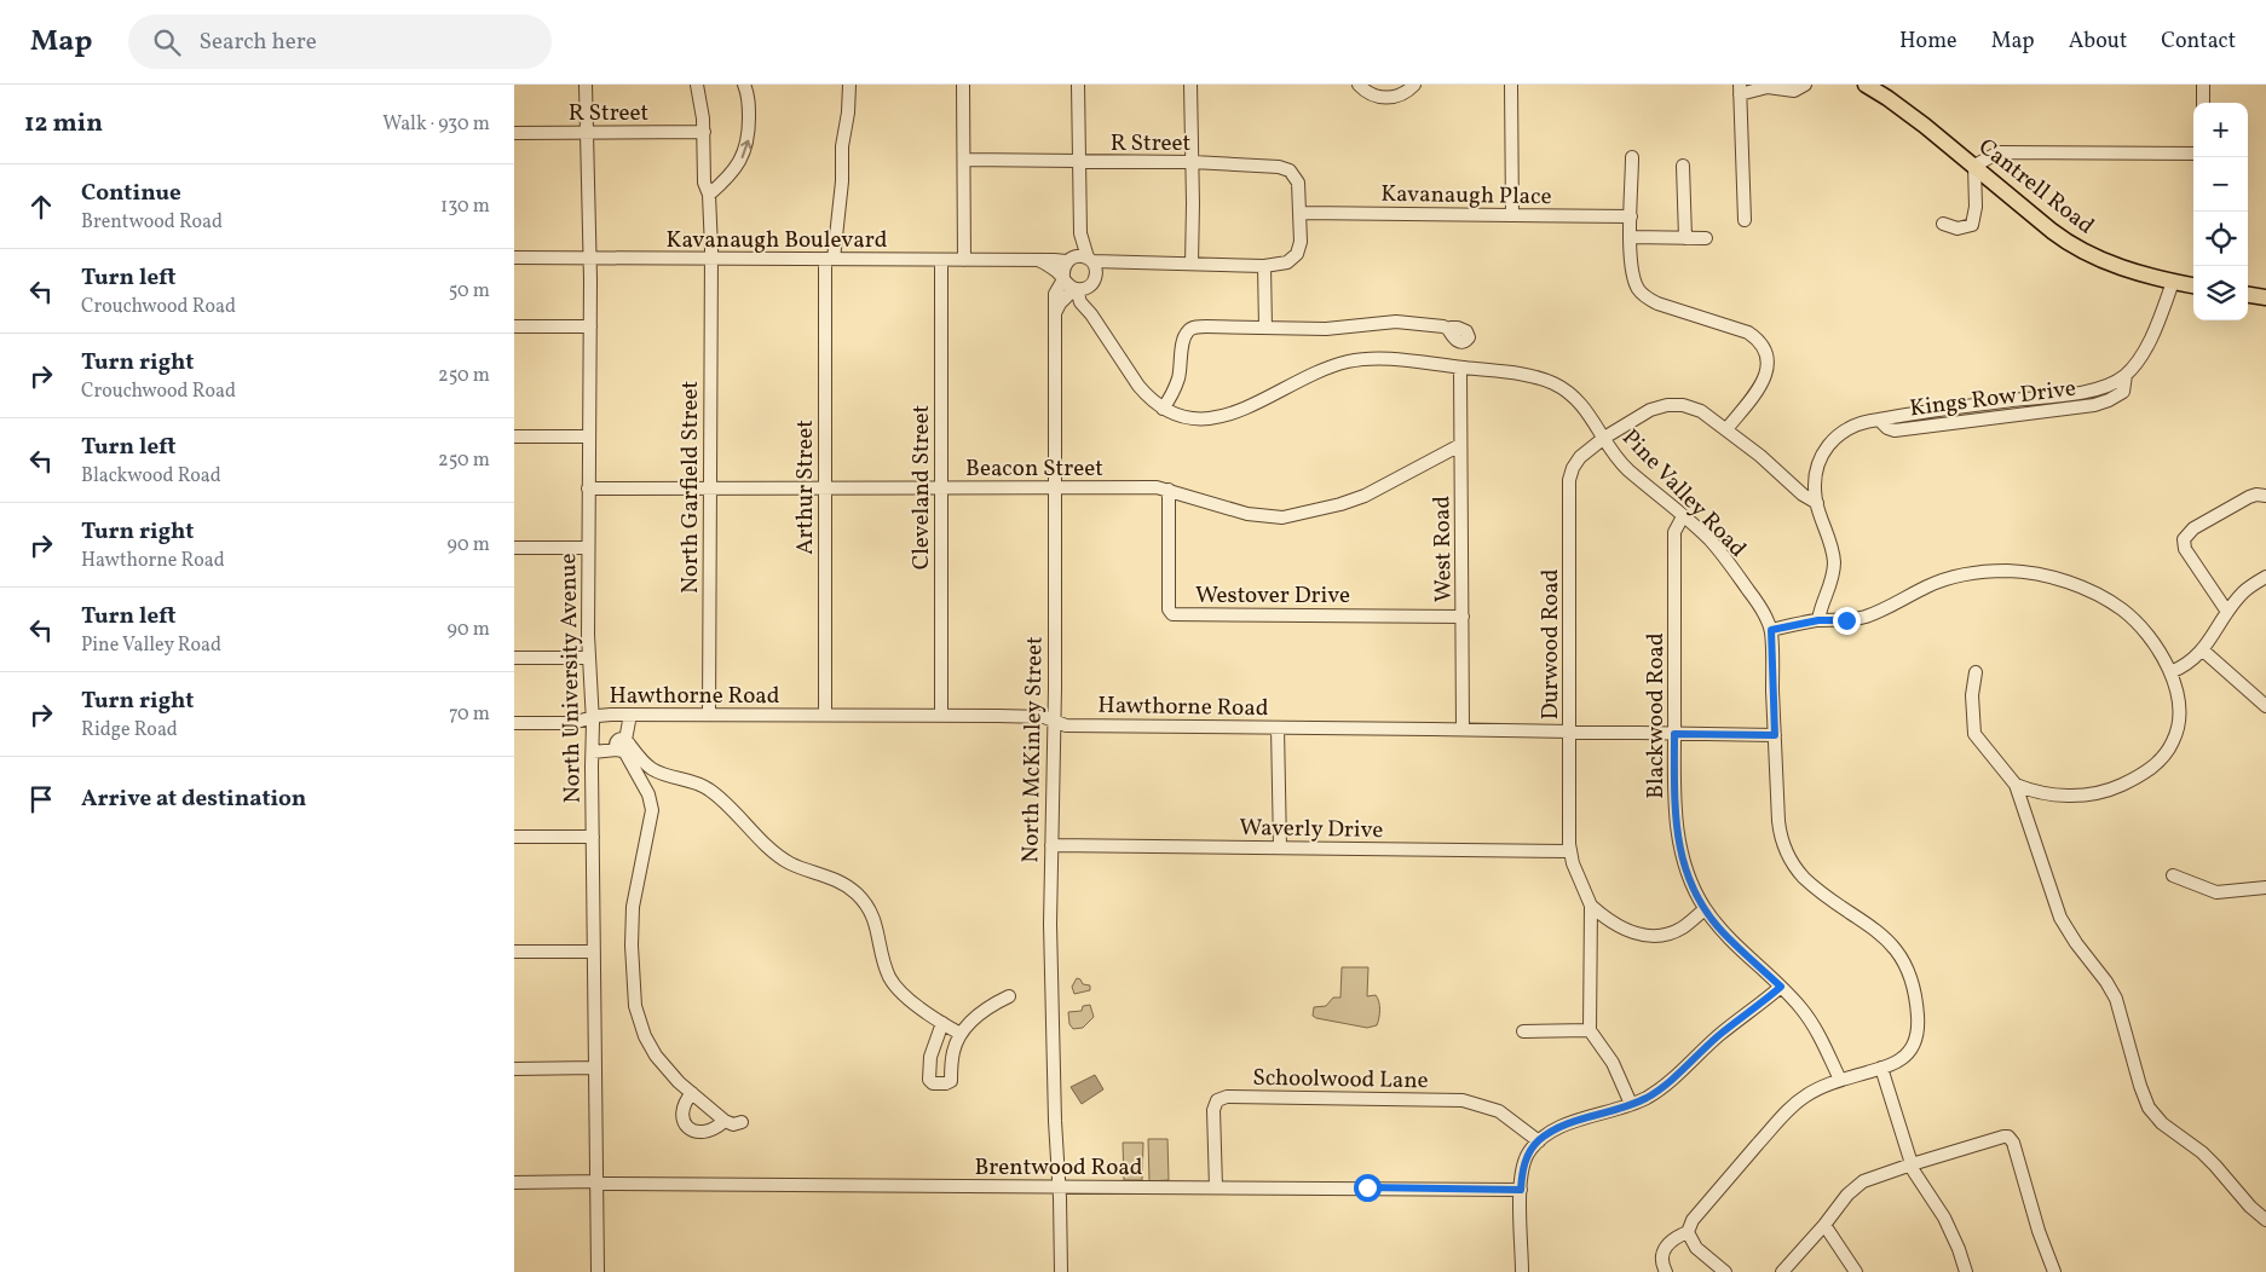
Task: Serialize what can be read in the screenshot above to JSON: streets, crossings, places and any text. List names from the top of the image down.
{
  "streets": {
    "main road": ["Cantrell Road"],
    "street": [
      "R Street",
      "Kavanaugh Place",
      "Kavanaugh Boulevard",
      "Kings Row Drive",
      "Beacon Street",
      "North Garfield Street",
      "Arthur Street",
      "Cleveland Street",
      "Pine Valley Road",
      "West Road",
      "Westover Drive",
      "Durwood Road",
      "North University Avenue",
      "Hawthorne Road",
      "Blackwood Road",
      "North McKinley Street",
      "Waverly Drive",
      "Schoolwood Lane",
      "Brentwood Road"
    ]
  },
  "crossings": [
    ["R Street", "Kavanaugh Place"],
    ["R Street", "North Garfield Street"],
    ["R Street", "North University Avenue"],
    ["Cantrell Road", "Kings Row Drive"],
    ["Kavanaugh Boulevard", "North Garfield Street"],
    ["Kavanaugh Boulevard", "Arthur Street"],
    ["Kavanaugh Boulevard", "Cleveland Street"],
    ["Kavanaugh Boulevard", "Pine Valley Road"],
    ["Kavanaugh Boulevard", "North University Avenue"],
    ["Kavanaugh Boulevard", "North McKinley Street"],
    ["Kings Row Drive", "Durwood Road"],
    ["Beacon Street", "North Garfield Street"],
    ["Beacon Street", "Arthur Street"],
    ["Beacon Street", "Cleveland Street"],
    ["Beacon Street", "West Road"],
    ["Beacon Street", "Westover Drive"],
    ["Beacon Street", "North University Avenue"],
    ["Beacon Street", "North McKinley Street"],
    ["North Garfield Street", "Hawthorne Road"],
    ["Arthur Street", "Hawthorne Road"],
    ["Cleveland Street", "Hawthorne Road"],
    ["Pine Valley Road", "West Road"],
    ["Pine Valley Road", "Durwood Road"],
    ["Pine Valley Road", "Hawthorne Road"],
    ["Pine Valley Road", "Blackwood Road"],
    ["Pine Valley Road", "North McKinley Street"],
    ["West Road", "Westover Drive"],
    ["West Road", "Hawthorne Road"],
    ["Durwood Road", "Hawthorne Road"],
    ["Durwood Road", "Waverly Drive"],
    ["North University Avenue", "Hawthorne Road"],
    ["North University Avenue", "Brentwood Road"],
    ["Hawthorne Road", "Blackwood Road"],
    ["Hawthorne Road", "North McKinley Street"],
    ["North McKinley Street", "Waverly Drive"],
    ["North McKinley Street", "Brentwood Road"],
    ["Schoolwood Lane", "Brentwood Road"]
  ],
  "page": {
    "header": "Map",
    "search": "Search here",
    "nav": [
      "Home",
      "Map",
      "About",
      "Contact"
    ],
    "heading": ["12 min", "Walk · 930 m"],
    "map_buttons": ["+", "−"],
    "list": [
      ["Continue", "Brentwood Road", "130 m"],
      ["Turn left", "Crouchwood Road", "50 m"],
      ["Turn right", "Crouchwood Road", "250 m"],
      ["Turn left", "Blackwood Road", "250 m"],
      ["Turn right", "Hawthorne Road", "90 m"],
      ["Turn left", "Pine Valley Road", "90 m"],
      ["Turn right", "Ridge Road", "70 m"],
      "Arrive at destination"
    ]
  }
}
